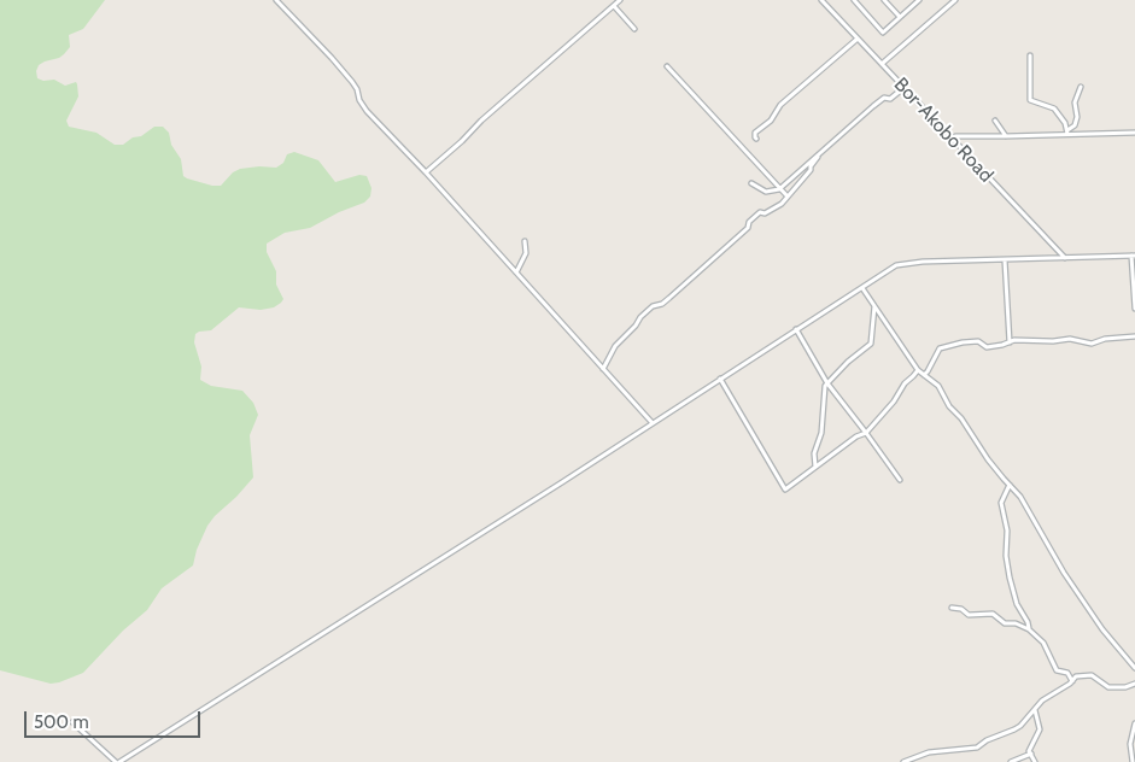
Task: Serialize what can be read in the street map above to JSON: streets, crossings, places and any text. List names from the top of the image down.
{
  "streets": {
    "street": ["Bor-Akobo Road"]
  },
  "scale_bar": "500 m"
}
